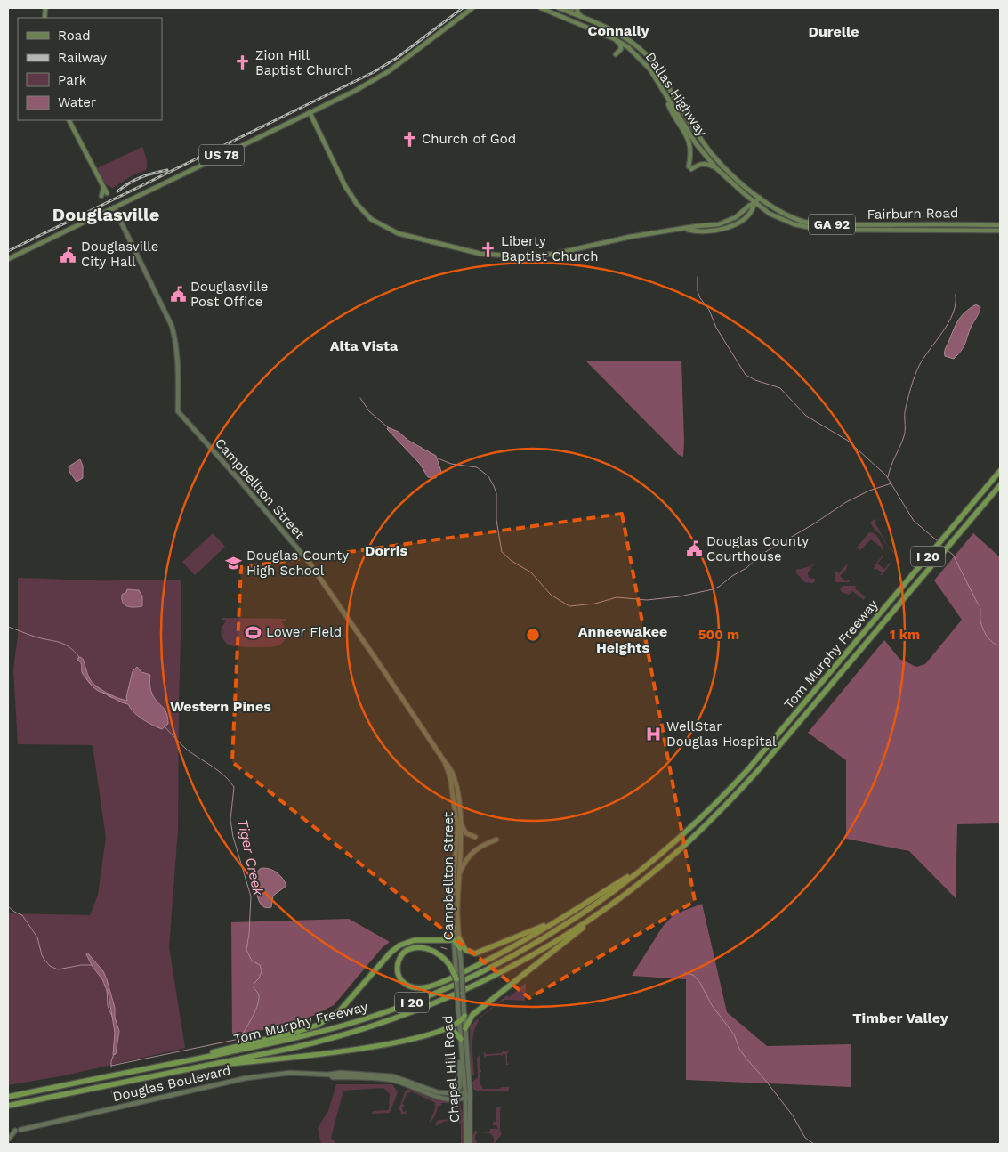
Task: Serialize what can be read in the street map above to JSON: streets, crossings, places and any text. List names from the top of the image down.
{
  "streets": {
    "highway": ["I 20", "Tom Murphy Freeway"],
    "main road": [
      "Dallas Highway",
      "US 78",
      "Fairburn Road",
      "GA 92",
      "Campbellton Street",
      "Chapel Hill Road",
      "Douglas Boulevard"
    ]
  },
  "crossings": [
    ["Dallas Highway", "Fairburn Road"],
    ["US 78", "Campbellton Street"],
    ["Campbellton Street", "Chapel Hill Road"],
    ["Chapel Hill Road", "Douglas Boulevard"]
  ],
  "districts": [
    "Connally",
    "Durelle",
    "Douglasville",
    "Alta Vista",
    "Dorris",
    "Anneewakee Heights",
    "Western Pines",
    "Timber Valley"
  ],
  "water": ["Tiger Creek"],
  "places": {
    "church": ["Zion Hill Baptist Church", "Church of God", "Liberty Baptist Church"],
    "public building": ["Douglasville City Hall", "Douglasville Post Office", "Douglas County Courthouse"],
    "school or university": ["Douglas County High School"],
    "sports": ["Lower Field"],
    "hospital": ["WellStar Douglas Hospital"]
  },
  "legend": [
    "Road",
    "Railway",
    "Park",
    "Water"
  ],
  "rings": ["500 m", "1 km"]
}
